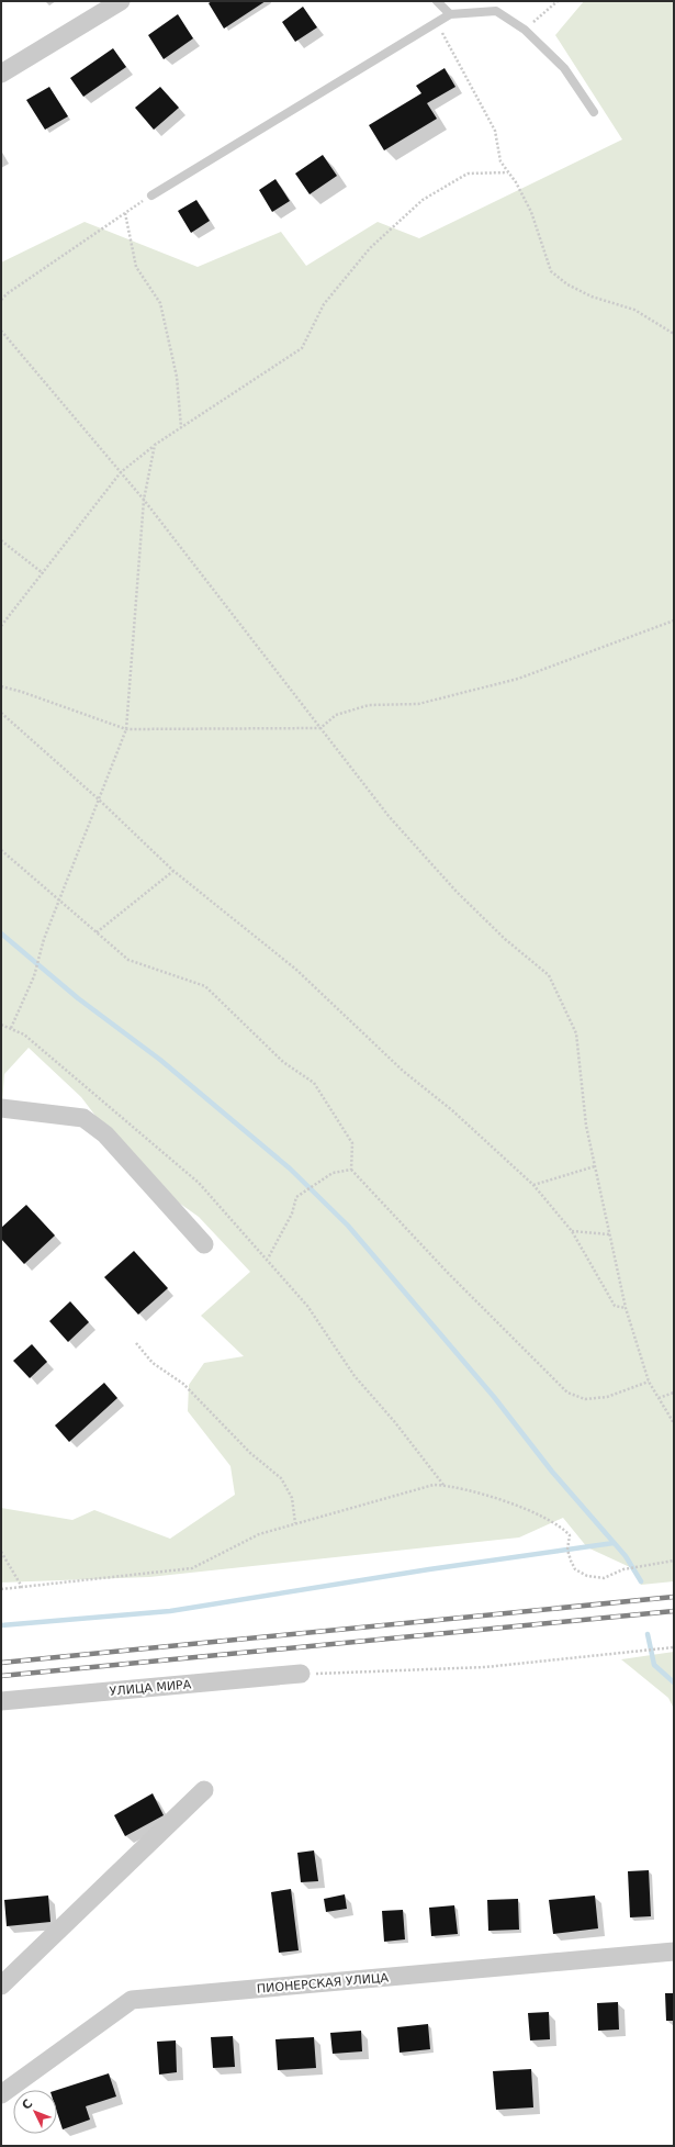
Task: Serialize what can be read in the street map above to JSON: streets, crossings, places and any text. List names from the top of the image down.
{
  "streets": {
    "street": ["УЛИЦА МИРА", "ПИОНЕРСКАЯ УЛИЦА"]
  },
  "north": "top left"
}
